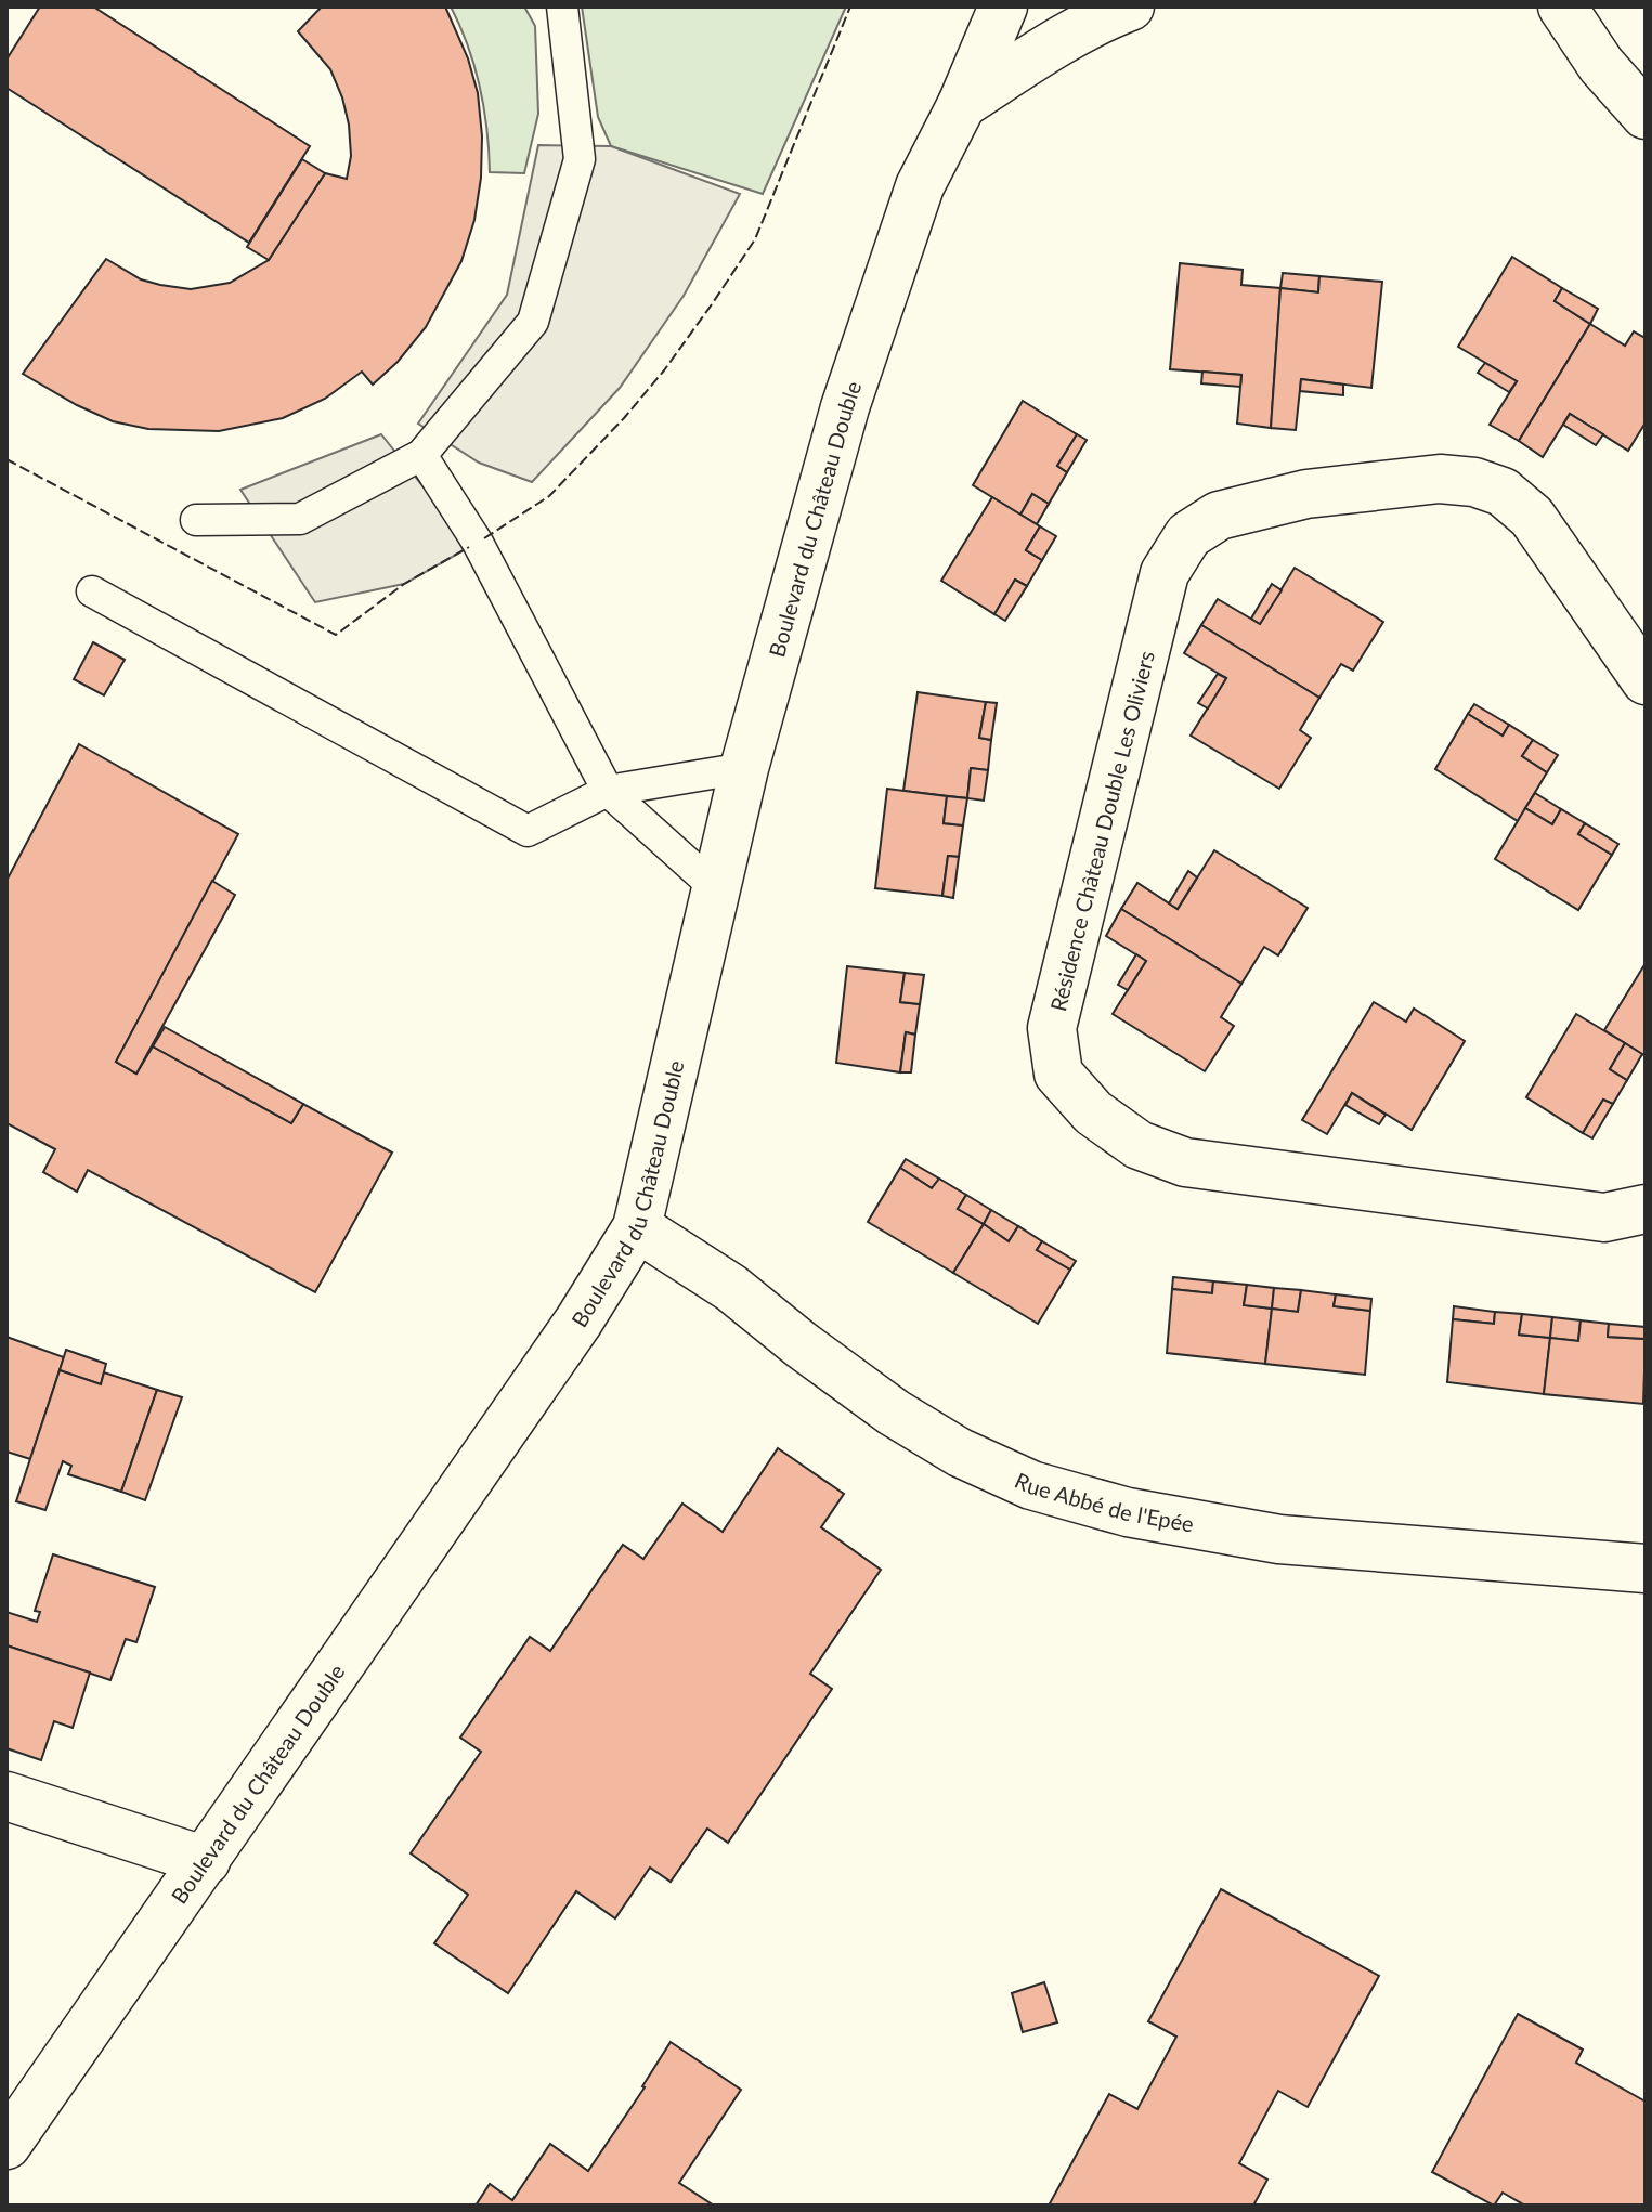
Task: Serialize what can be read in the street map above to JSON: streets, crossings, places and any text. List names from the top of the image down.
{
  "streets": {
    "street": ["Boulevard du Château Double", "Résidence Château Double Les Oliviers", "Rue Abbé de l'Epée"]
  },
  "crossings": [
    ["Boulevard du Château Double", "Rue Abbé de l'Epée"]
  ]
}
